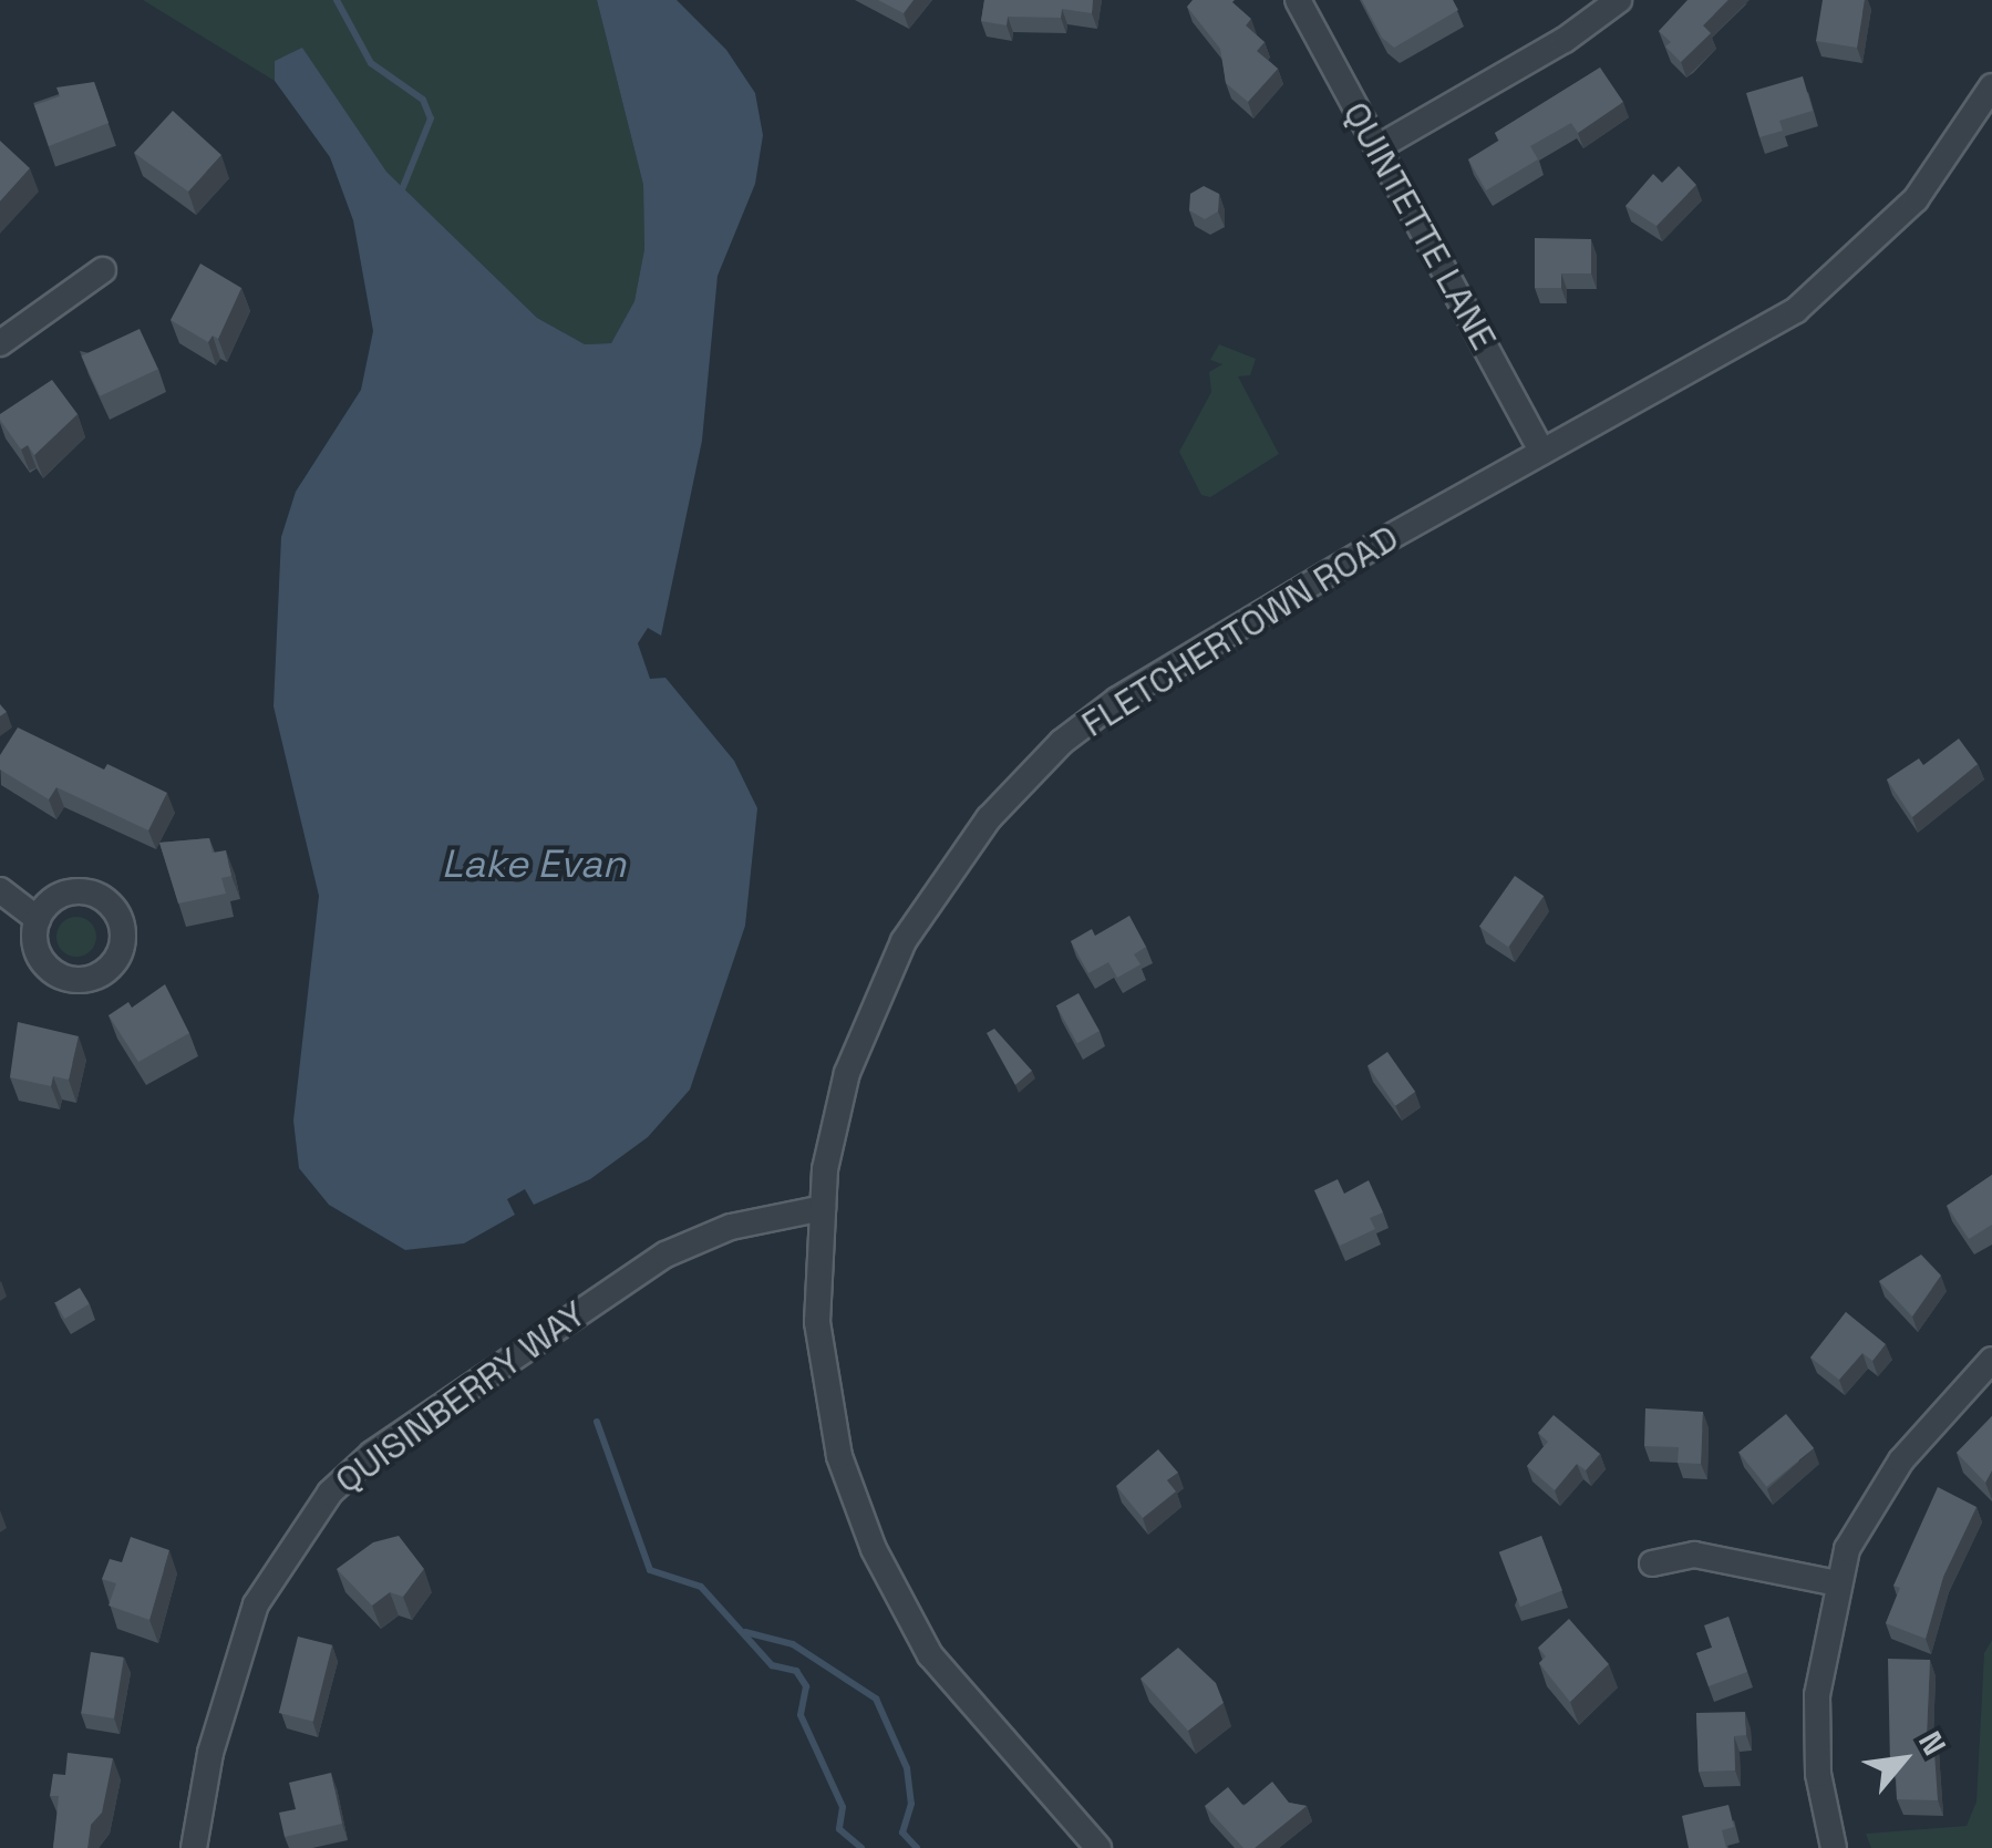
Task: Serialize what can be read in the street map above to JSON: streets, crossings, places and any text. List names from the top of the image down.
{
  "streets": {
    "street": ["QUINTETTE LANE", "FLETCHERTOWN ROAD", "QUISINBERRY WAY"]
  },
  "crossings": [
    ["QUINTETTE LANE", "FLETCHERTOWN ROAD"],
    ["FLETCHERTOWN ROAD", "QUISINBERRY WAY"]
  ],
  "water": ["Lake Evan"],
  "north": "top right"
}
